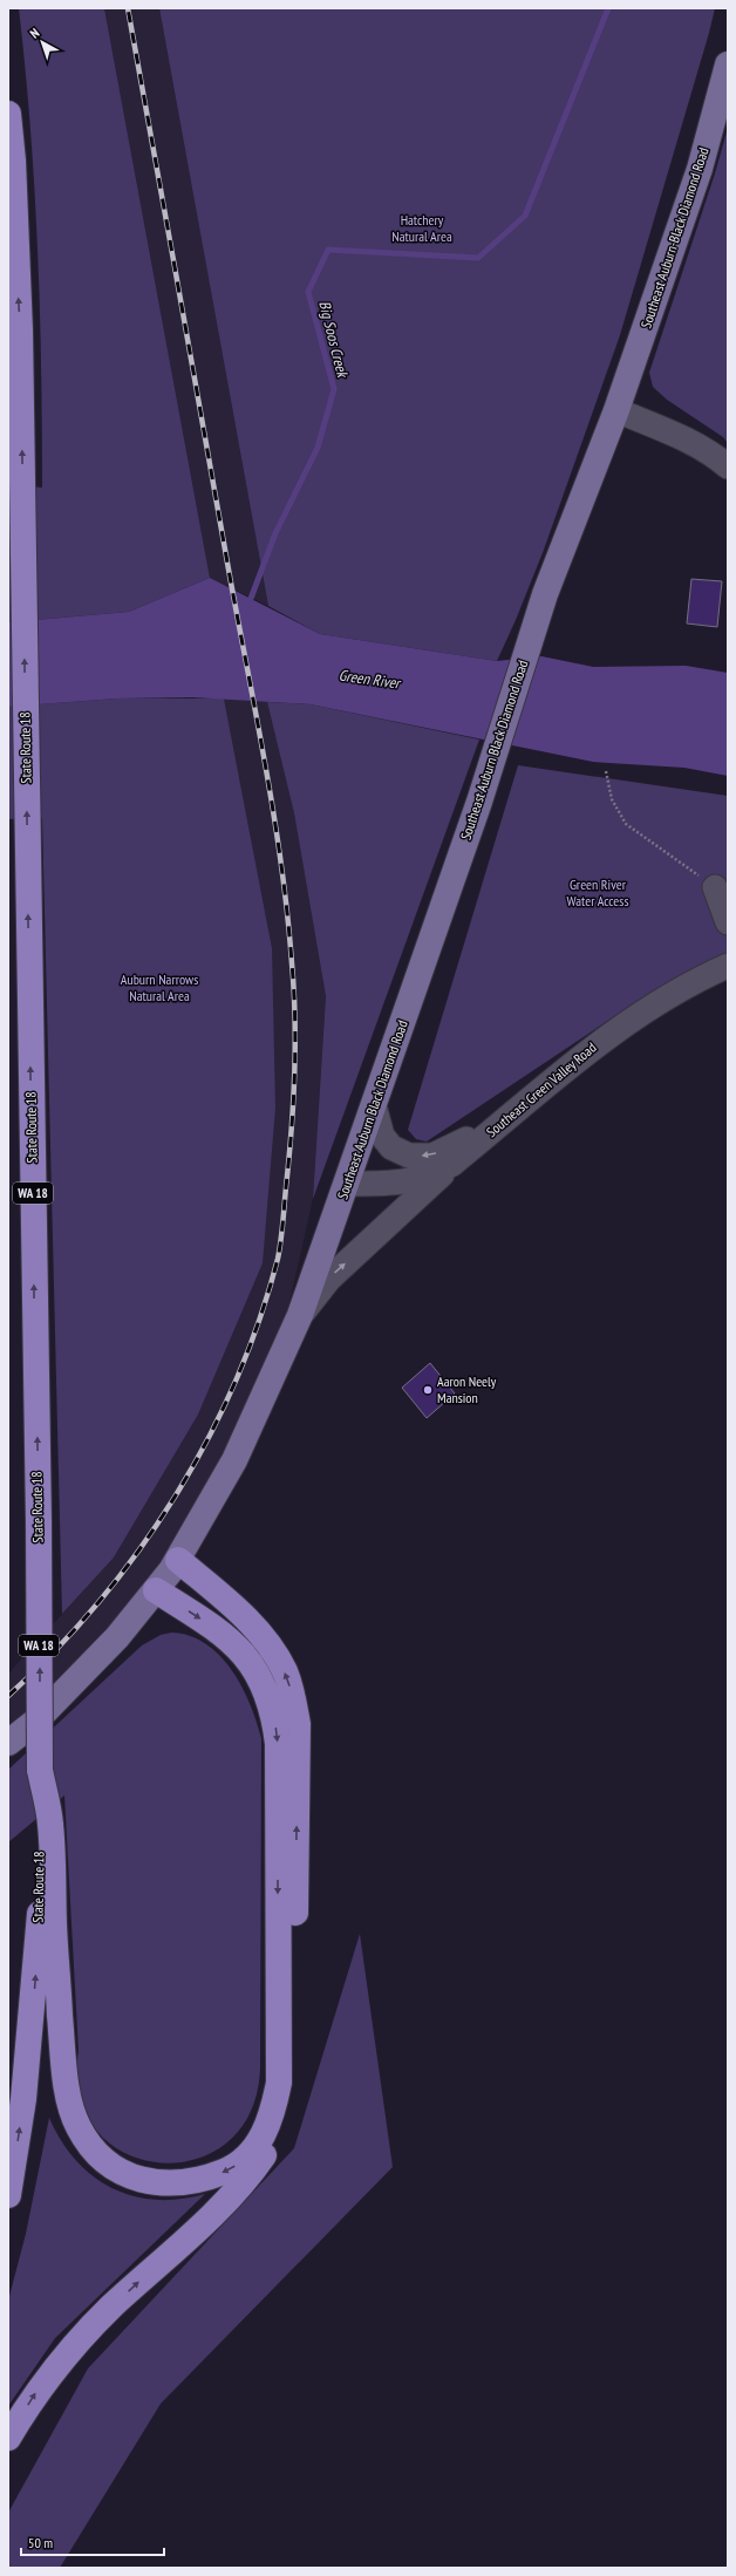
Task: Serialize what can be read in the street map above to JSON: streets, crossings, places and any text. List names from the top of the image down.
{
  "streets": {
    "highway": ["State Route 18", "WA 18"],
    "main road": ["Southeast Auburn-Black Diamond Road", "Southeast Auburn Black Diamond Road"],
    "street": ["Southeast Green Valley Road"]
  },
  "crossings": [
    ["Southeast Auburn-Black Diamond Road", "Southeast Auburn Black Diamond Road"],
    ["Southeast Auburn Black Diamond Road", "Southeast Green Valley Road"]
  ],
  "one_way": ["State Route 18"],
  "water": ["Big Soos Creek", "Green River"],
  "parks": ["Hatchery Natural Area", "Green River Water Access", "Auburn Narrows Natural Area"],
  "places": ["Aaron Neely Mansion"],
  "scale_bar": "50 m",
  "north": "top left"
}
